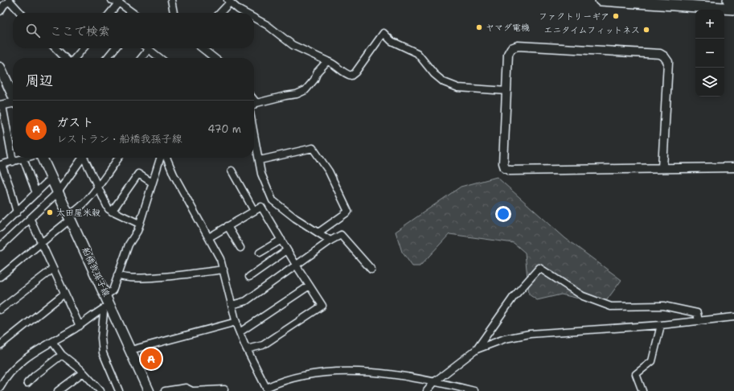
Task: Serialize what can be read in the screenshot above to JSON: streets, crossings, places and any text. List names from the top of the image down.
{
  "streets": {
    "main road": ["船橋我孫子線"]
  },
  "places": [
    "ファクトリーギア",
    "ヤマダ電機",
    "エニタイムフィットネス",
    "太田屋米穀"
  ],
  "page": {
    "map_buttons": ["+", "−"],
    "search": "ここで検索",
    "heading": "周辺",
    "list": [
      {
        "mark": "A",
        "name": "ガスト",
        "note": "レストラン · 船橋我孫子線",
        "value": "470 m"
      }
    ],
    "pins": "A"
  }
}
